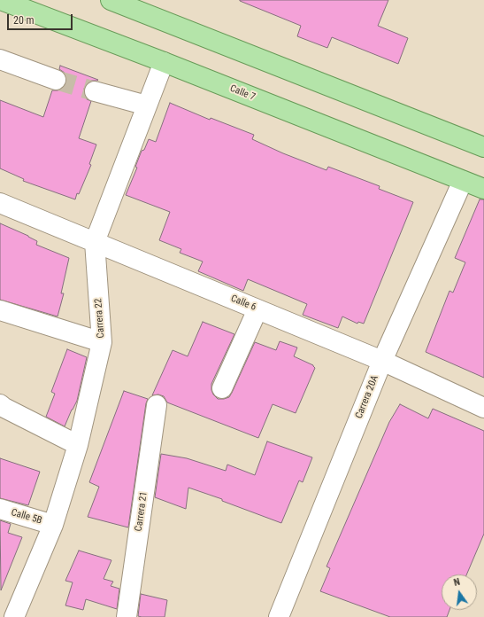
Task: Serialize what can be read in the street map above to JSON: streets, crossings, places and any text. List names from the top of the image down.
{
  "streets": {
    "main road": ["Calle 7"],
    "street": [
      "Calle 6",
      "Carrera 22",
      "Carrera 20A",
      "Carrera 21",
      "Calle 5B"
    ]
  },
  "crossings": [
    ["Calle 7", "Carrera 22"],
    ["Calle 7", "Carrera 20A"],
    ["Calle 6", "Carrera 22"],
    ["Calle 6", "Carrera 20A"],
    ["Carrera 22", "Calle 5B"]
  ],
  "scale_bar": "20 m",
  "north": "top"
}
